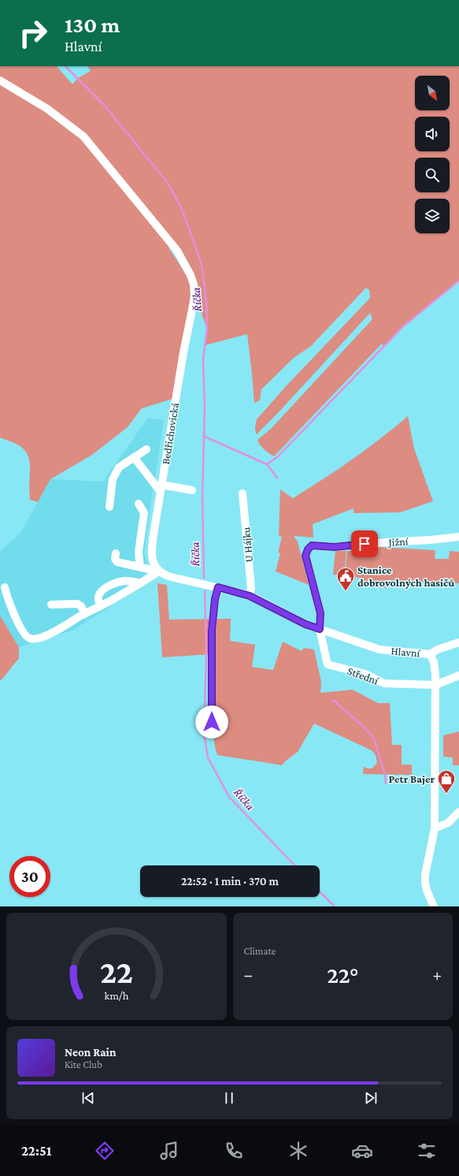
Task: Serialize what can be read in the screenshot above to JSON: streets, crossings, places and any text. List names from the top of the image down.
{
  "streets": {
    "street": [
      "Bedřichovická",
      "Jižní",
      "U Hájku",
      "Hlavní",
      "Střední"
    ]
  },
  "crossings": [
    ["Bedřichovická", "Hlavní"],
    ["Jižní", "Hlavní"],
    ["Jižní", "Střední"],
    ["U Hájku", "Hlavní"],
    ["Hlavní", "Střední"]
  ],
  "water": ["Říčka"],
  "places": {
    "public building": ["Stanice dobrovolných hasičů"],
    "shop": ["Petr Bajer"]
  },
  "north": "bottom right",
  "page": {
    "turn": ["130 m", "Hlavní"],
    "limit": "30",
    "trip": "22:52 · 1 min · 370 m",
    "tile": "Climate",
    "heat": ["−", "22°", "+"],
    "song": ["Neon Rain", "Kite Club"],
    "tabs": "22:51",
    "gauge": ["22", "km/h"]
  }
}
